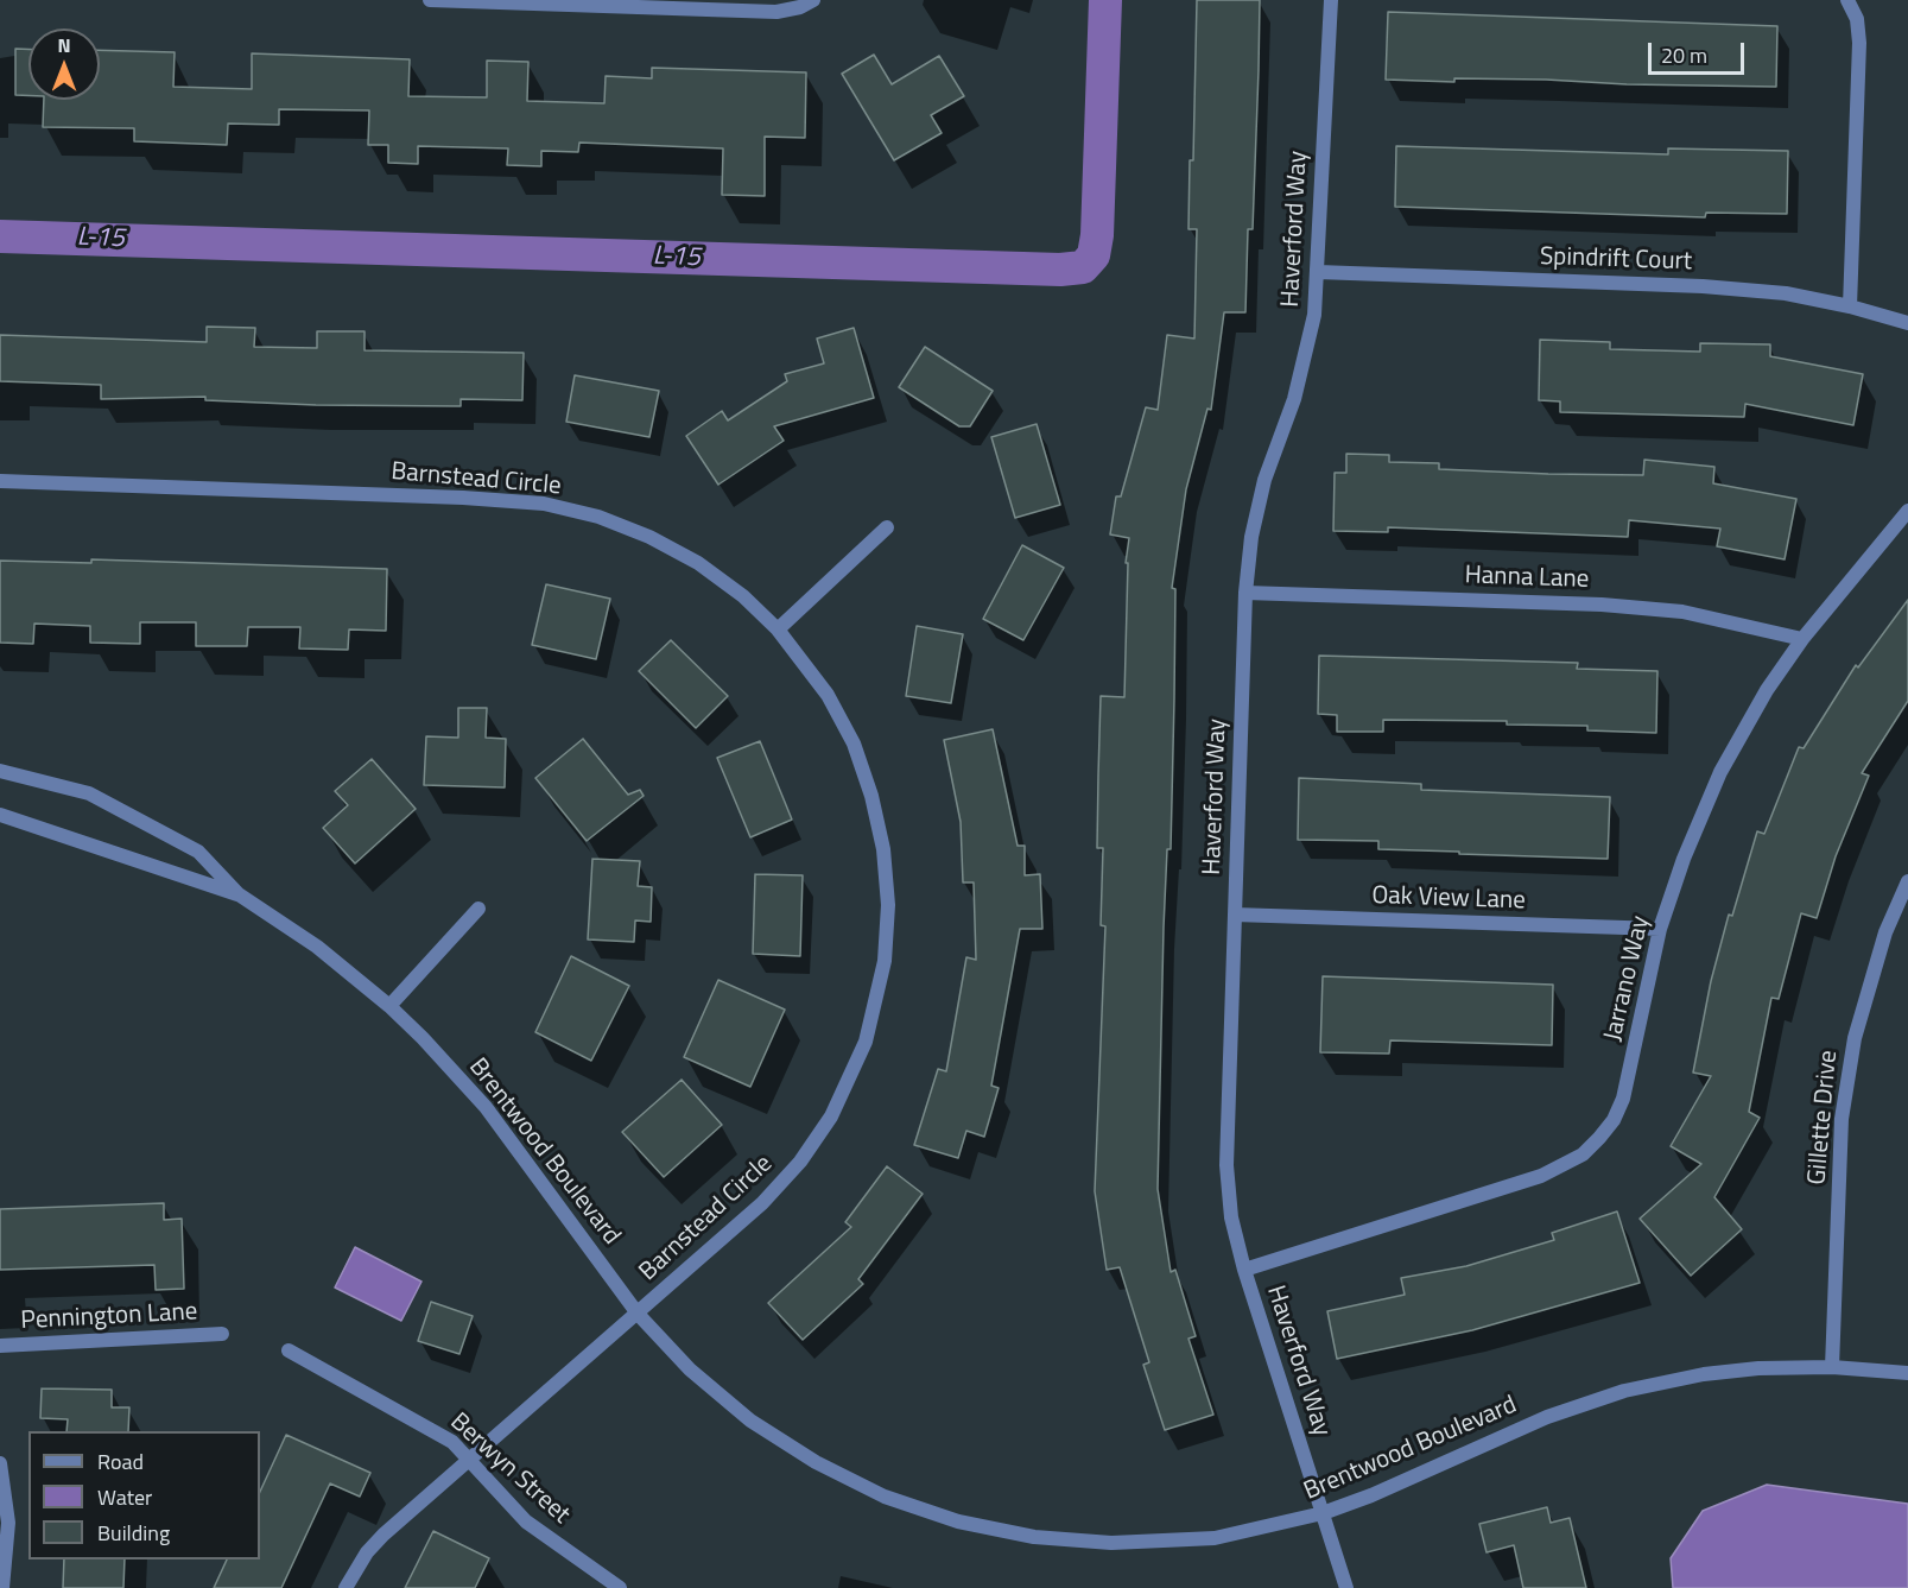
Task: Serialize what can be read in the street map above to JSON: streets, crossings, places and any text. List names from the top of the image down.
{
  "streets": {
    "street": [
      "Haverford Way",
      "Spindrift Court",
      "Barnstead Circle",
      "Hanna Lane",
      "Oak View Lane",
      "Jarrano Way",
      "Gillette Drive",
      "Brentwood Boulevard",
      "Pennington Lane",
      "Berwyn Street"
    ]
  },
  "crossings": [
    ["Haverford Way", "Spindrift Court"],
    ["Haverford Way", "Hanna Lane"],
    ["Haverford Way", "Oak View Lane"],
    ["Haverford Way", "Jarrano Way"],
    ["Haverford Way", "Brentwood Boulevard"],
    ["Barnstead Circle", "Brentwood Boulevard"],
    ["Barnstead Circle", "Berwyn Street"],
    ["Hanna Lane", "Jarrano Way"],
    ["Oak View Lane", "Jarrano Way"],
    ["Gillette Drive", "Brentwood Boulevard"]
  ],
  "water": ["L-15"],
  "legend": ["Road", "Water", "Building"],
  "scale_bar": "20 m",
  "north": "top"
}
